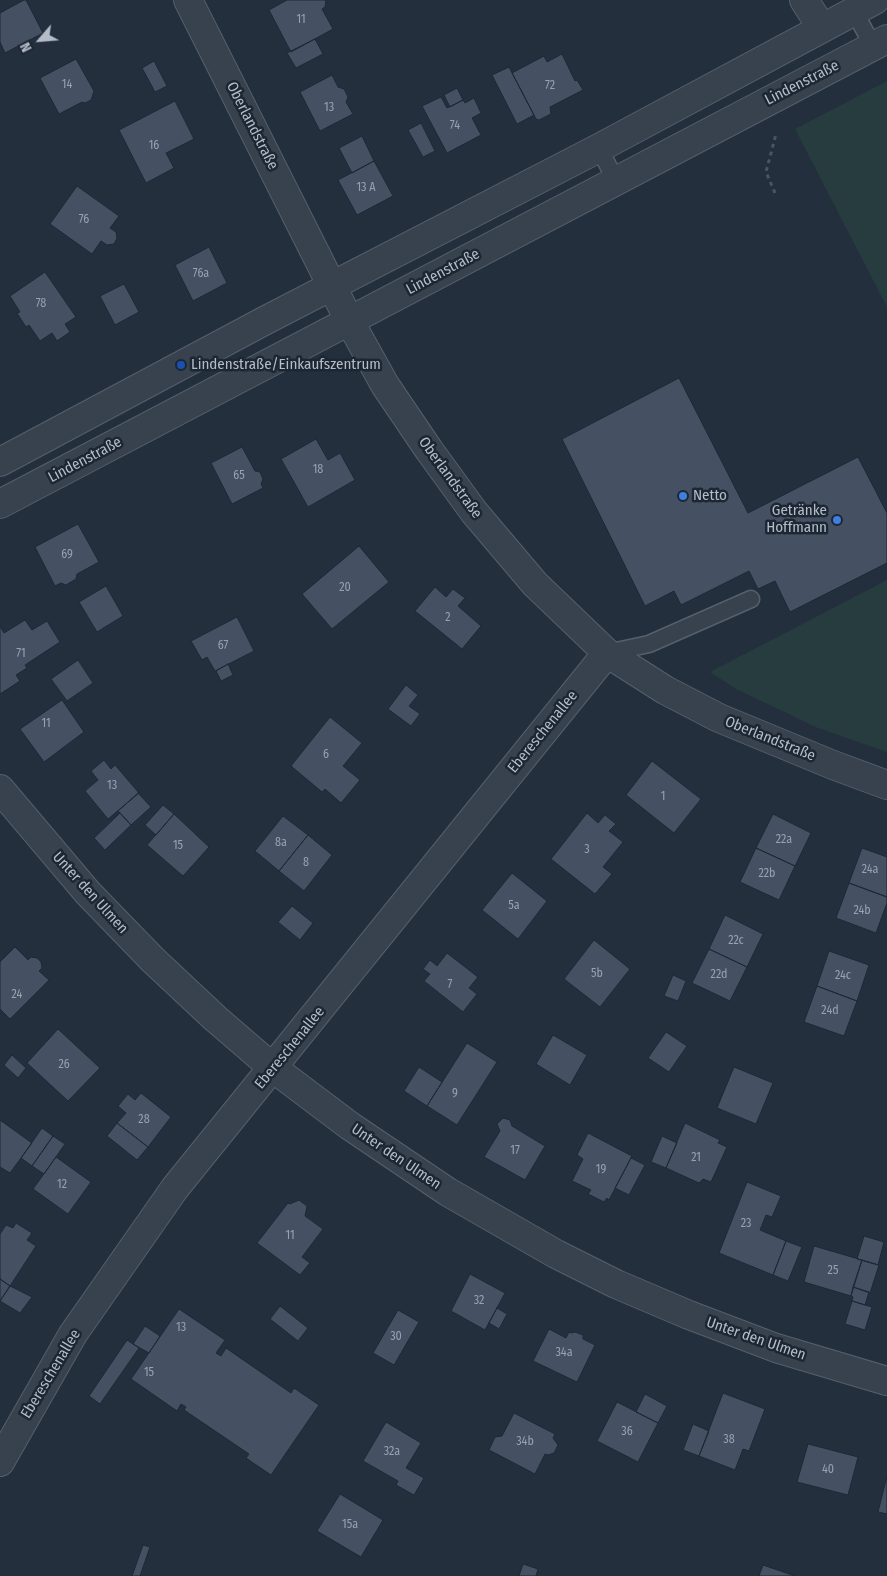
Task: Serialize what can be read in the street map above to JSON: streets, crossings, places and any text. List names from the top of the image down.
{
  "streets": {
    "street": [
      "Lindenstraße",
      "Oberlandstraße",
      "Ebereschenallee",
      "Unter den Ulmen"
    ]
  },
  "crossings": [
    ["Lindenstraße", "Oberlandstraße"],
    ["Oberlandstraße", "Ebereschenallee"],
    ["Ebereschenallee", "Unter den Ulmen"]
  ],
  "places": ["Lindenstraße/Einkaufszentrum", "Netto", "Getränke Hoffmann"],
  "house_numbers": [
    "11",
    "14",
    "72",
    "13",
    "74",
    "16",
    "13 A",
    "76",
    "76a",
    "78",
    "18",
    "65",
    "69",
    "20",
    "2",
    "67",
    "71",
    "11",
    "6",
    "13",
    "1",
    "22a",
    "8a",
    "15",
    "3",
    "8",
    "24a",
    "22b",
    "5a",
    "24b",
    "22c",
    "5b",
    "22d",
    "24c",
    "7",
    "24",
    "24d",
    "26",
    "9",
    "28",
    "17",
    "21",
    "19",
    "12",
    "23",
    "11",
    "25",
    "32",
    "13",
    "30",
    "34a",
    "15",
    "36",
    "38",
    "34b",
    "32a",
    "40",
    "15a"
  ],
  "north": "bottom left"
}
